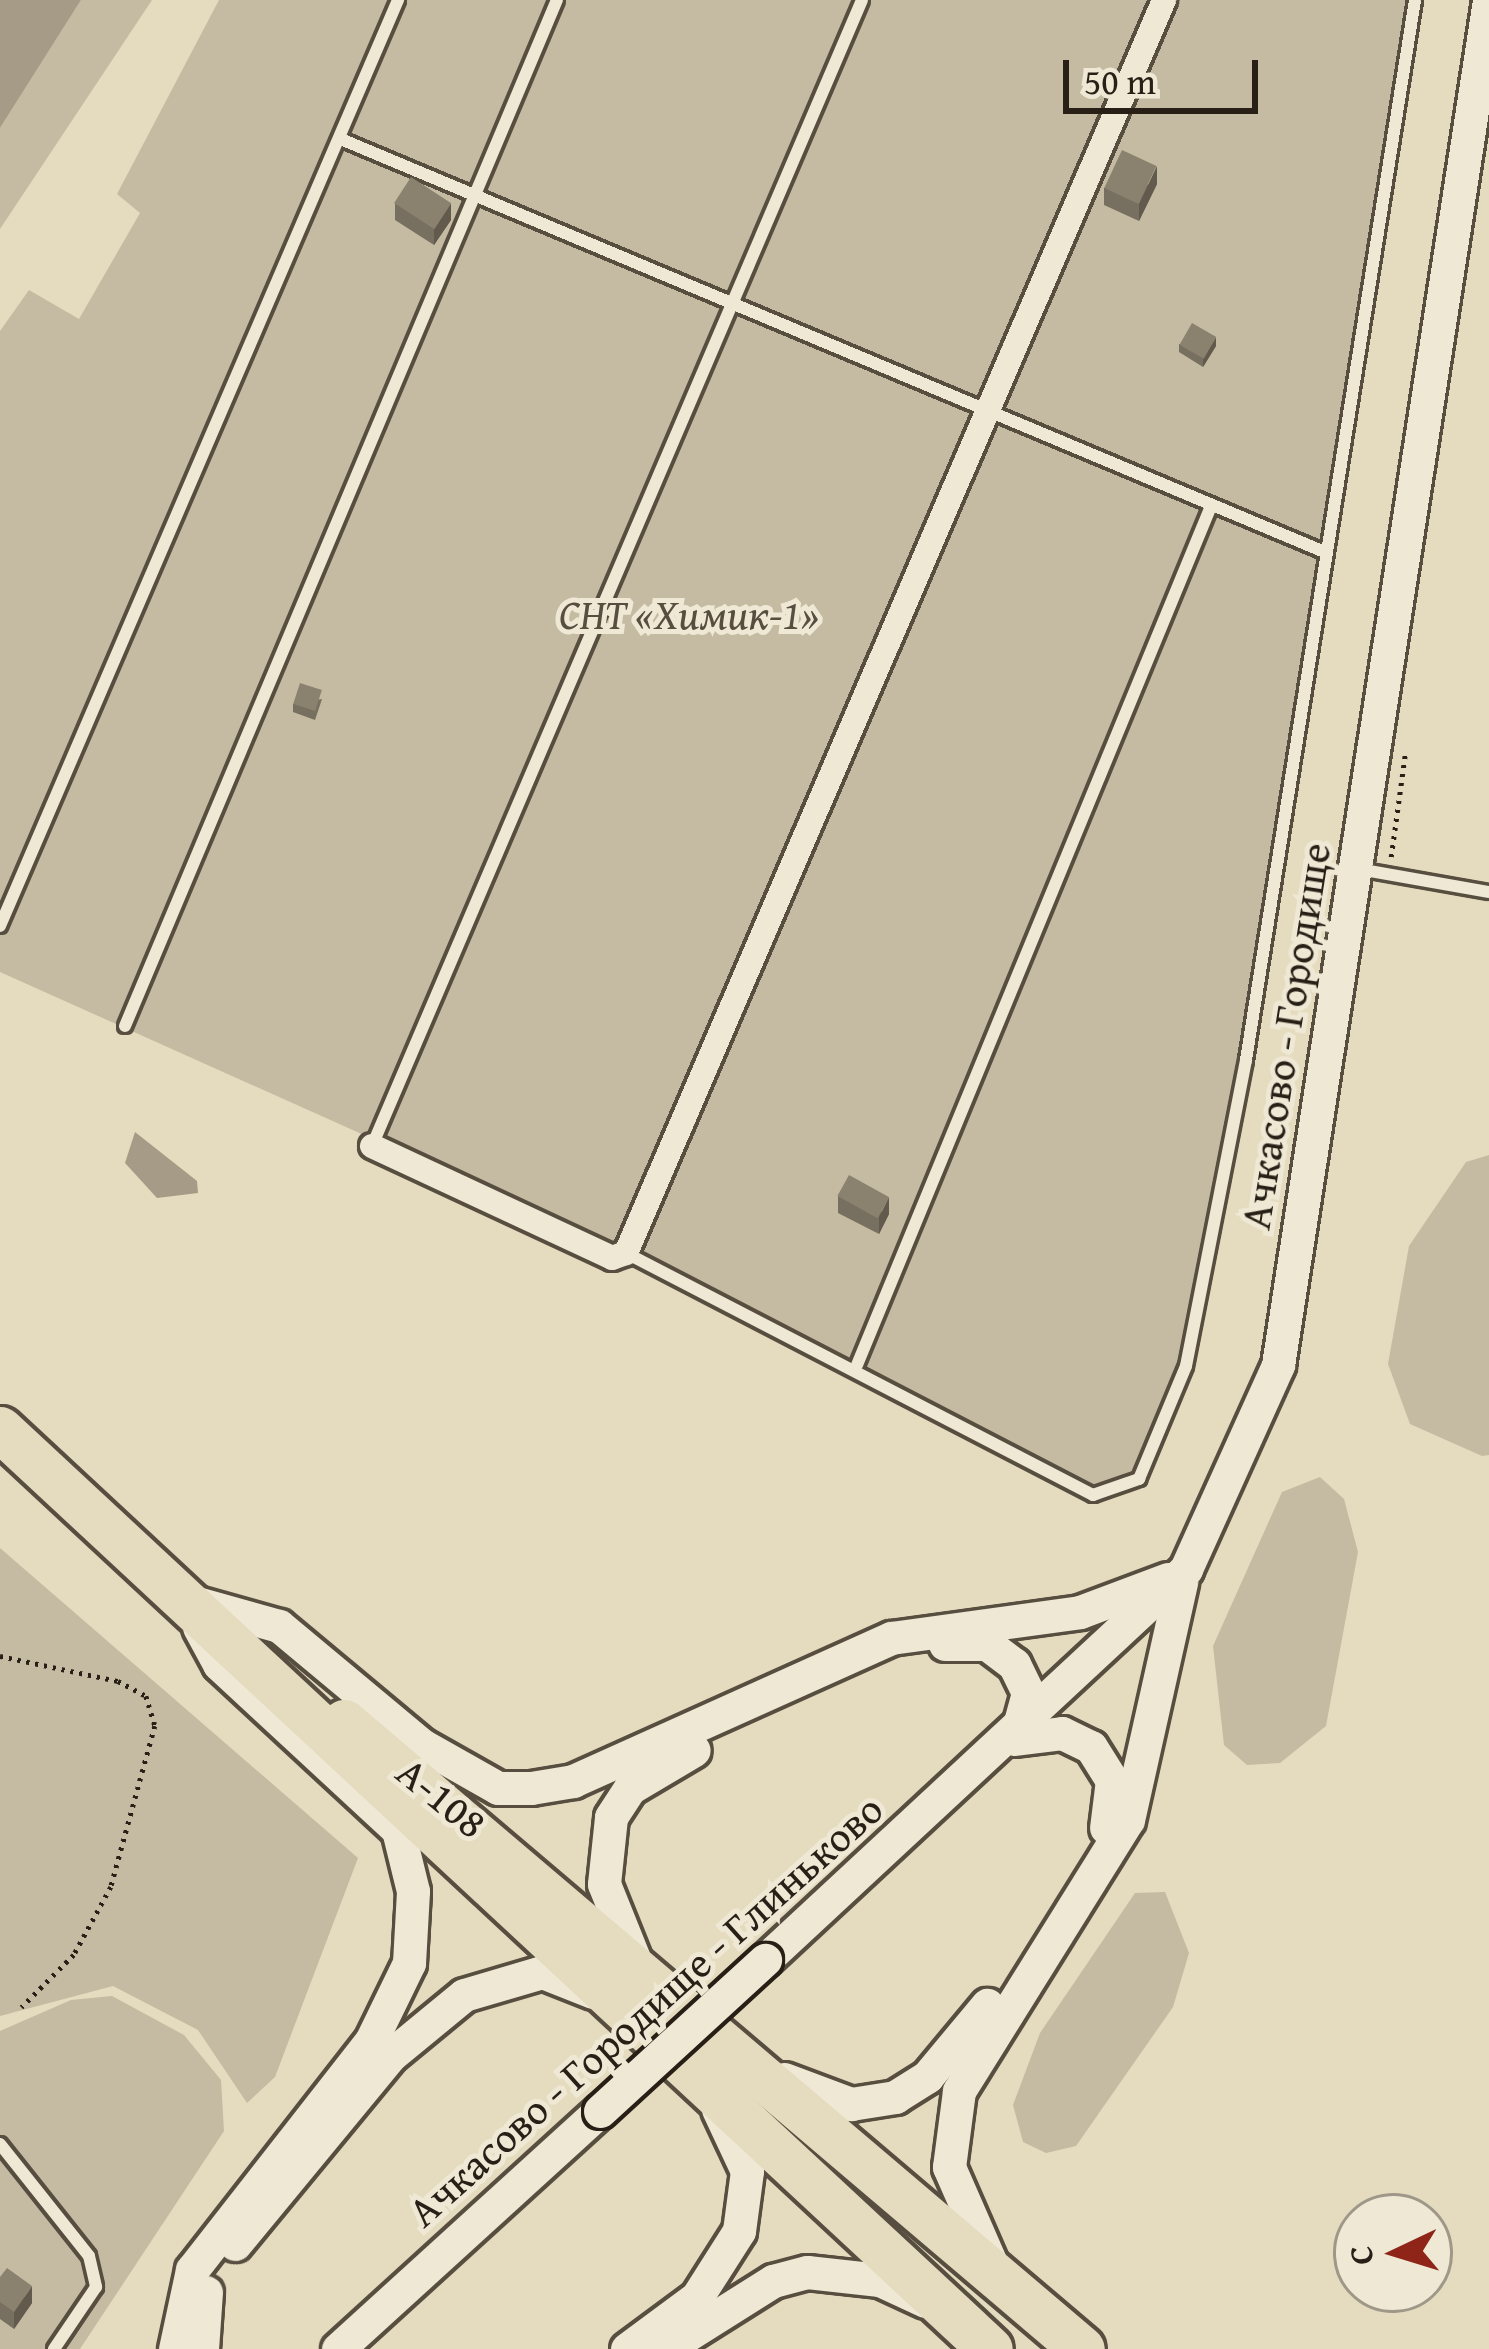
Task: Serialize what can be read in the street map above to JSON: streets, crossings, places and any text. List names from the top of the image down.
{
  "streets": {
    "highway": ["А-108"],
    "street": ["Ачкасово - Городище", "Ачкасово - Городище - Глиньково"]
  },
  "crossings": [
    ["Ачкасово - Городище", "Ачкасово - Городище - Глиньково"]
  ],
  "parks": ["СНТ «Химик-1»"],
  "scale_bar": "50 m",
  "north": "left"
}
